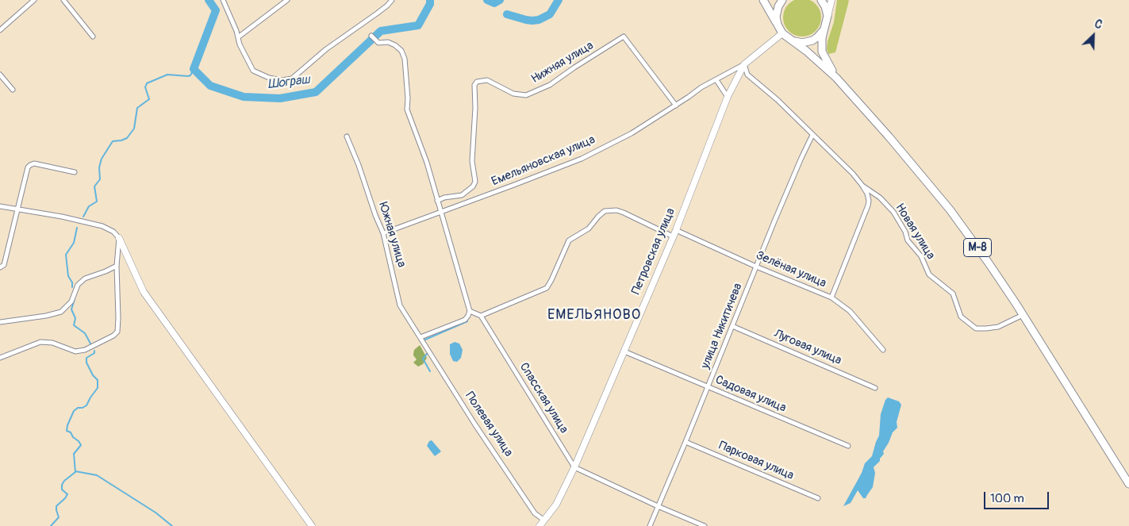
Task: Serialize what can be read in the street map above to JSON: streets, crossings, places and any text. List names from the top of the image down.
{
  "streets": {
    "main road": ["М-8"],
    "street": [
      "Нижняя улица",
      "Емельяновская улица",
      "Новая улица",
      "Южная улица",
      "Петровская улица",
      "Зелёная улица",
      "улица Никитичева",
      "Луговая улица",
      "Садовая улица",
      "Спасская улица",
      "Полевая улица",
      "Парковая улица"
    ]
  },
  "crossings": [
    ["Нижняя улица", "Емельяновская улица"],
    ["Емельяновская улица", "Новая улица"],
    ["Емельяновская улица", "Южная улица"],
    ["Емельяновская улица", "Петровская улица"],
    ["Новая улица", "М-8"],
    ["Новая улица", "Петровская улица"],
    ["Новая улица", "улица Никитичева"],
    ["Южная улица", "Полевая улица"],
    ["М-8", "Петровская улица"],
    ["Петровская улица", "Зелёная улица"],
    ["Петровская улица", "Садовая улица"],
    ["Петровская улица", "Спасская улица"],
    ["Петровская улица", "Полевая улица"],
    ["Зелёная улица", "улица Никитичева"],
    ["улица Никитичева", "Луговая улица"],
    ["улица Никитичева", "Садовая улица"],
    ["улица Никитичева", "Парковая улица"]
  ],
  "districts": ["ЕМЕЛЬЯНОВО"],
  "water": ["Шограш"],
  "scale_bar": "100 m",
  "north": "top right"
}
